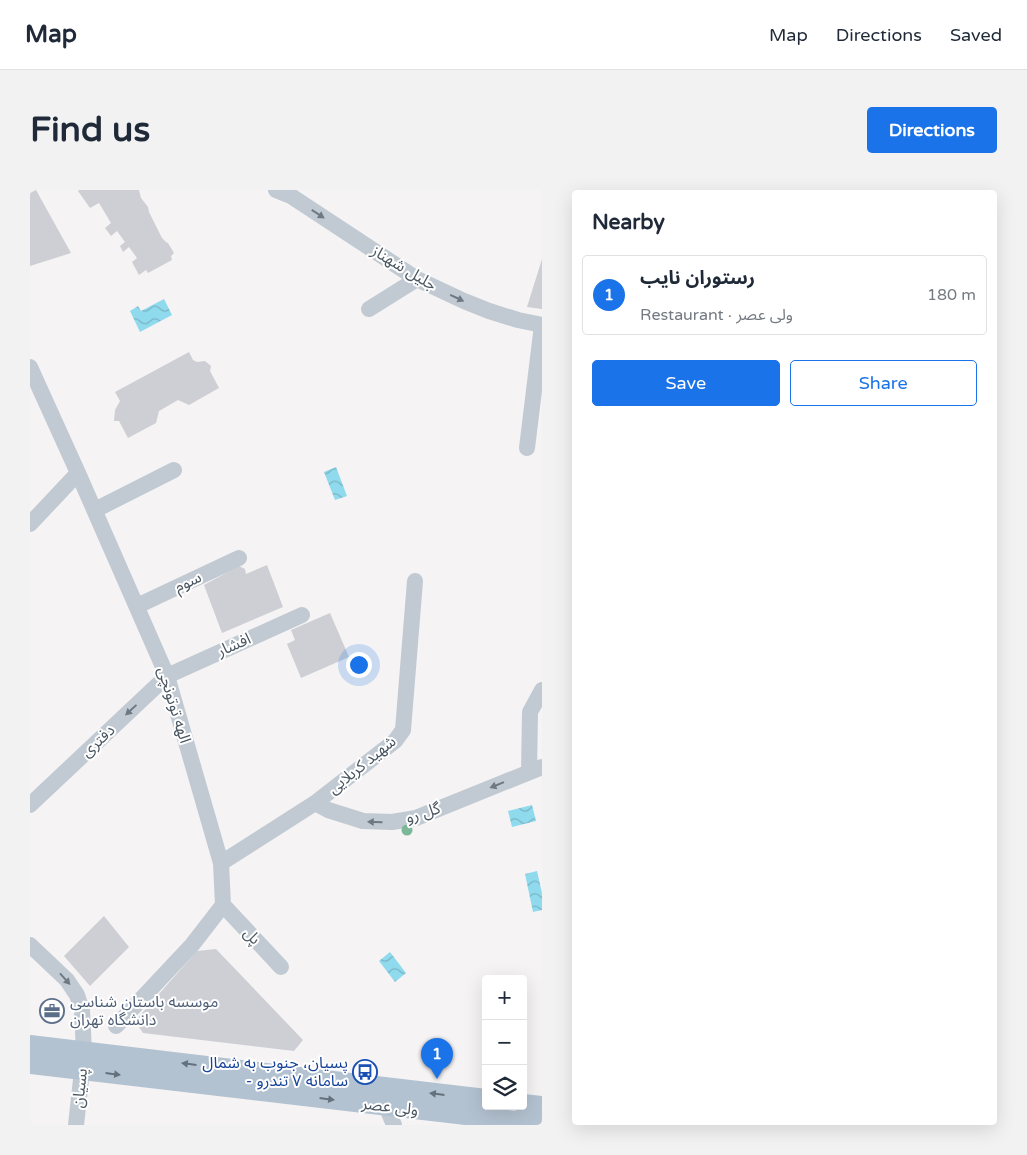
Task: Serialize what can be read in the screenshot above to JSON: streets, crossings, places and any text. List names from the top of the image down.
{
  "streets": {
    "main road": ["ولی عصر"],
    "street": [
      "جلیل شهناز",
      "سوم",
      "افشار",
      "الهه توتونچی",
      "دفتری",
      "شهید کربلایی",
      "گل رو",
      "پل",
      "پسیان"
    ]
  },
  "crossings": [
    ["سوم", "الهه توتونچی"],
    ["افشار", "الهه توتونچی"],
    ["افشار", "دفتری"],
    ["الهه توتونچی", "دفتری"],
    ["الهه توتونچی", "شهید کربلایی"],
    ["الهه توتونچی", "پل"],
    ["شهید کربلایی", "گل رو"],
    ["پسیان", "ولی عصر"]
  ],
  "one_way": [
    "جلیل شهناز",
    "دفتری",
    "گل رو",
    "پسیان"
  ],
  "places": {
    "office": ["موسسه باستان شناسی دانشگاه تهران"],
    "bus stop": ["پسیان، جنوب به شمال - سامانه ۷ تندرو"]
  },
  "page": {
    "header": "Map",
    "nav": ["Map", "Directions", "Saved"],
    "buttons": [
      "Directions",
      ["Save", "Share"]
    ],
    "title": "Find us",
    "heading": "Nearby",
    "list": [
      {
        "mark": "1",
        "name": "رستوران نایب",
        "note": "Restaurant · ولی عصر",
        "value": "180 m"
      }
    ],
    "map_buttons": ["+", "−"],
    "pins": "1"
  }
}
